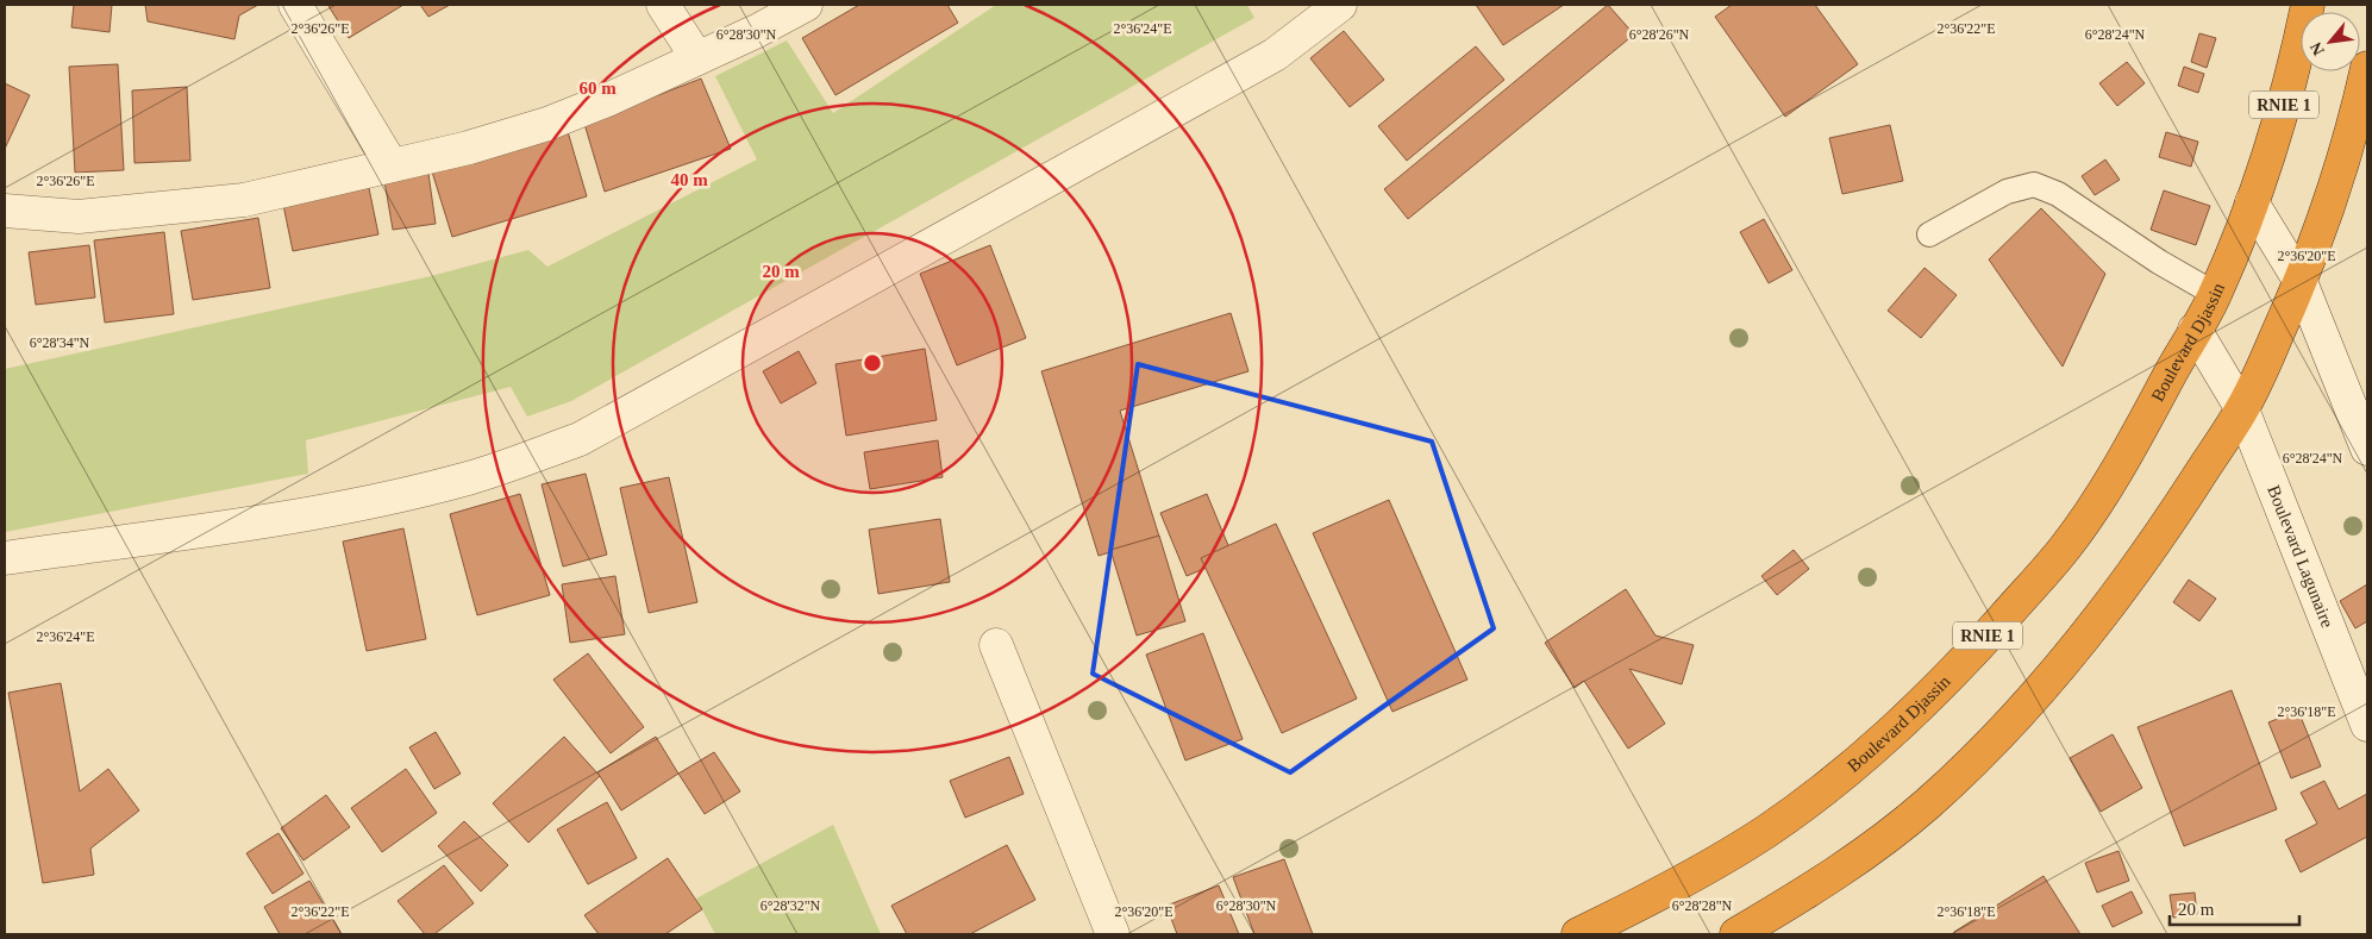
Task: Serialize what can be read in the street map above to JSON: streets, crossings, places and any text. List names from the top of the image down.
{
  "streets": {
    "highway": ["RNIE 1", "Boulevard Djassin"],
    "street": ["Boulevard Lagunaire"]
  },
  "crossings": [
    ["RNIE 1", "Boulevard Djassin"],
    ["Boulevard Djassin", "Boulevard Lagunaire"]
  ],
  "scale_bar": "20 m",
  "north": "bottom left",
  "coordinates": [
    "2°36'26\"E",
    "2°36'24\"E",
    "2°36'22\"E",
    "6°28'30\"N",
    "6°28'26\"N",
    "6°28'24\"N",
    "2°36'20\"E",
    "6°28'34\"N",
    "2°36'18\"E",
    "6°28'32\"N",
    "6°28'28\"N"
  ],
  "rings": ["60 m", "40 m", "20 m"]
}
